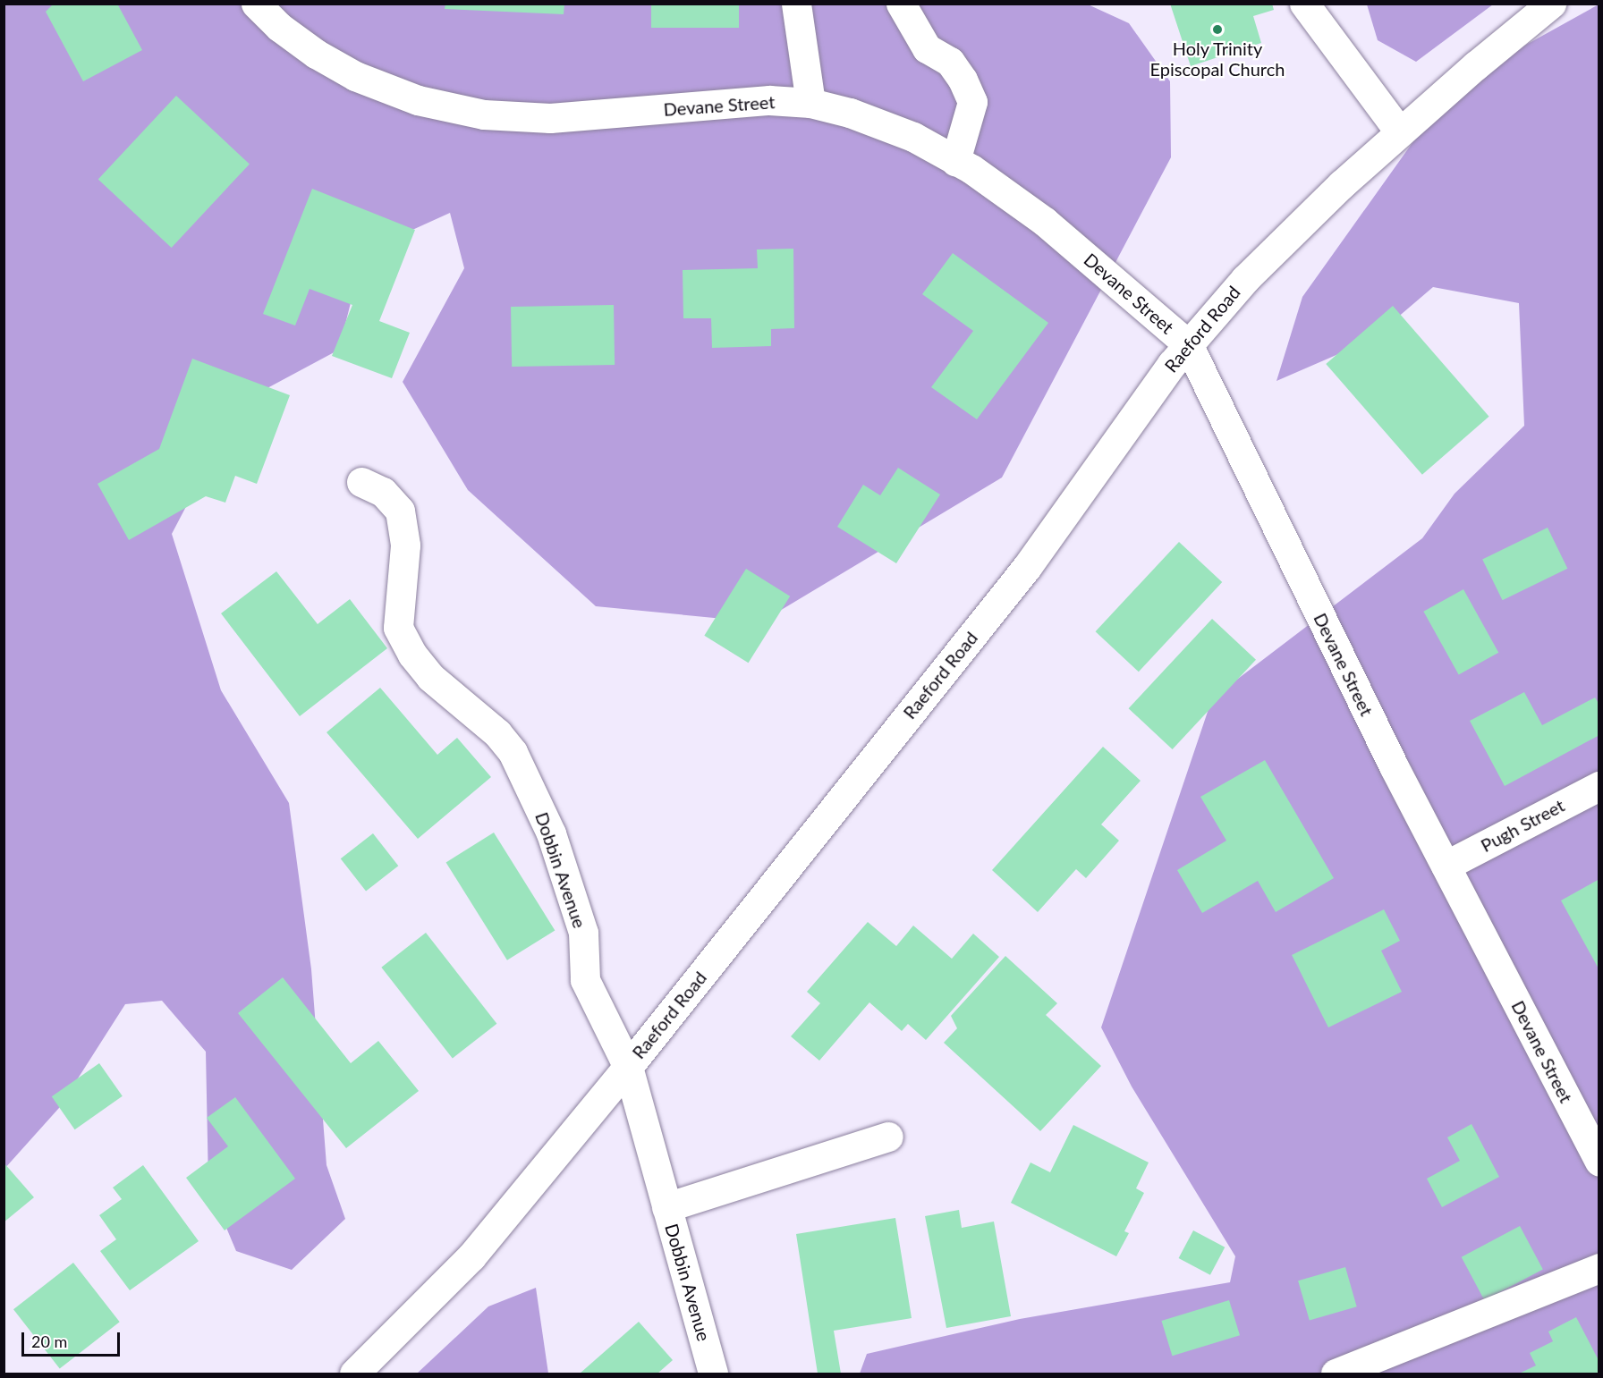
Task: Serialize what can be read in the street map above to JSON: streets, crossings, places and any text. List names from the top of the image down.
{
  "streets": {
    "street": [
      "Devane Street",
      "Raeford Road",
      "Pugh Street",
      "Dobbin Avenue"
    ]
  },
  "crossings": [
    ["Devane Street", "Raeford Road"],
    ["Devane Street", "Pugh Street"],
    ["Raeford Road", "Dobbin Avenue"]
  ],
  "places": ["Holy Trinity Episcopal Church"],
  "scale_bar": "20 m"
}
